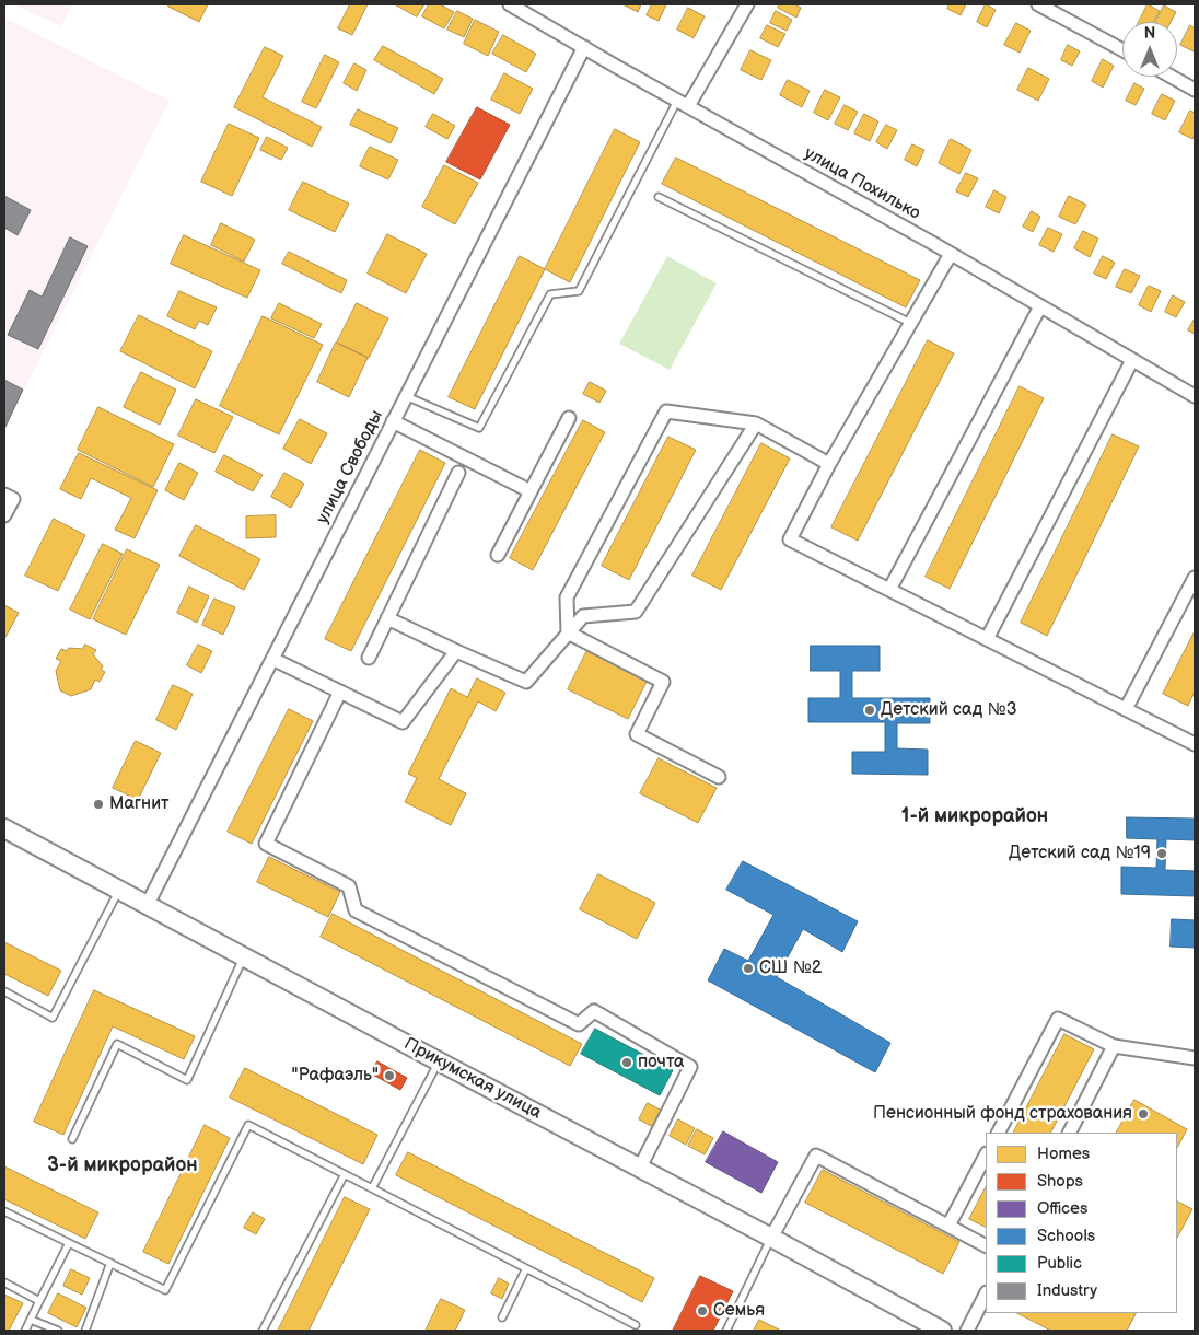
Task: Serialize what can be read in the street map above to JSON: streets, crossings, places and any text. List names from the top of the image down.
{
  "streets": {
    "main road": ["Прикумская улица"],
    "street": ["улица Похилько", "улица Свободы"]
  },
  "crossings": [
    ["улица Похилько", "улица Свободы"],
    ["улица Свободы", "Прикумская улица"]
  ],
  "districts": ["1-й микрорайон", "3-й микрорайон"],
  "places": [
    "Детский сад №3",
    "Магнит",
    "Детский сад №19",
    "СШ №2",
    "почта",
    "\"Рафаэль\"",
    "Пенсионный фонд страхования",
    "Семья"
  ],
  "legend": [
    "Homes",
    "Shops",
    "Offices",
    "Schools",
    "Public",
    "Industry"
  ],
  "north": "top"
}
